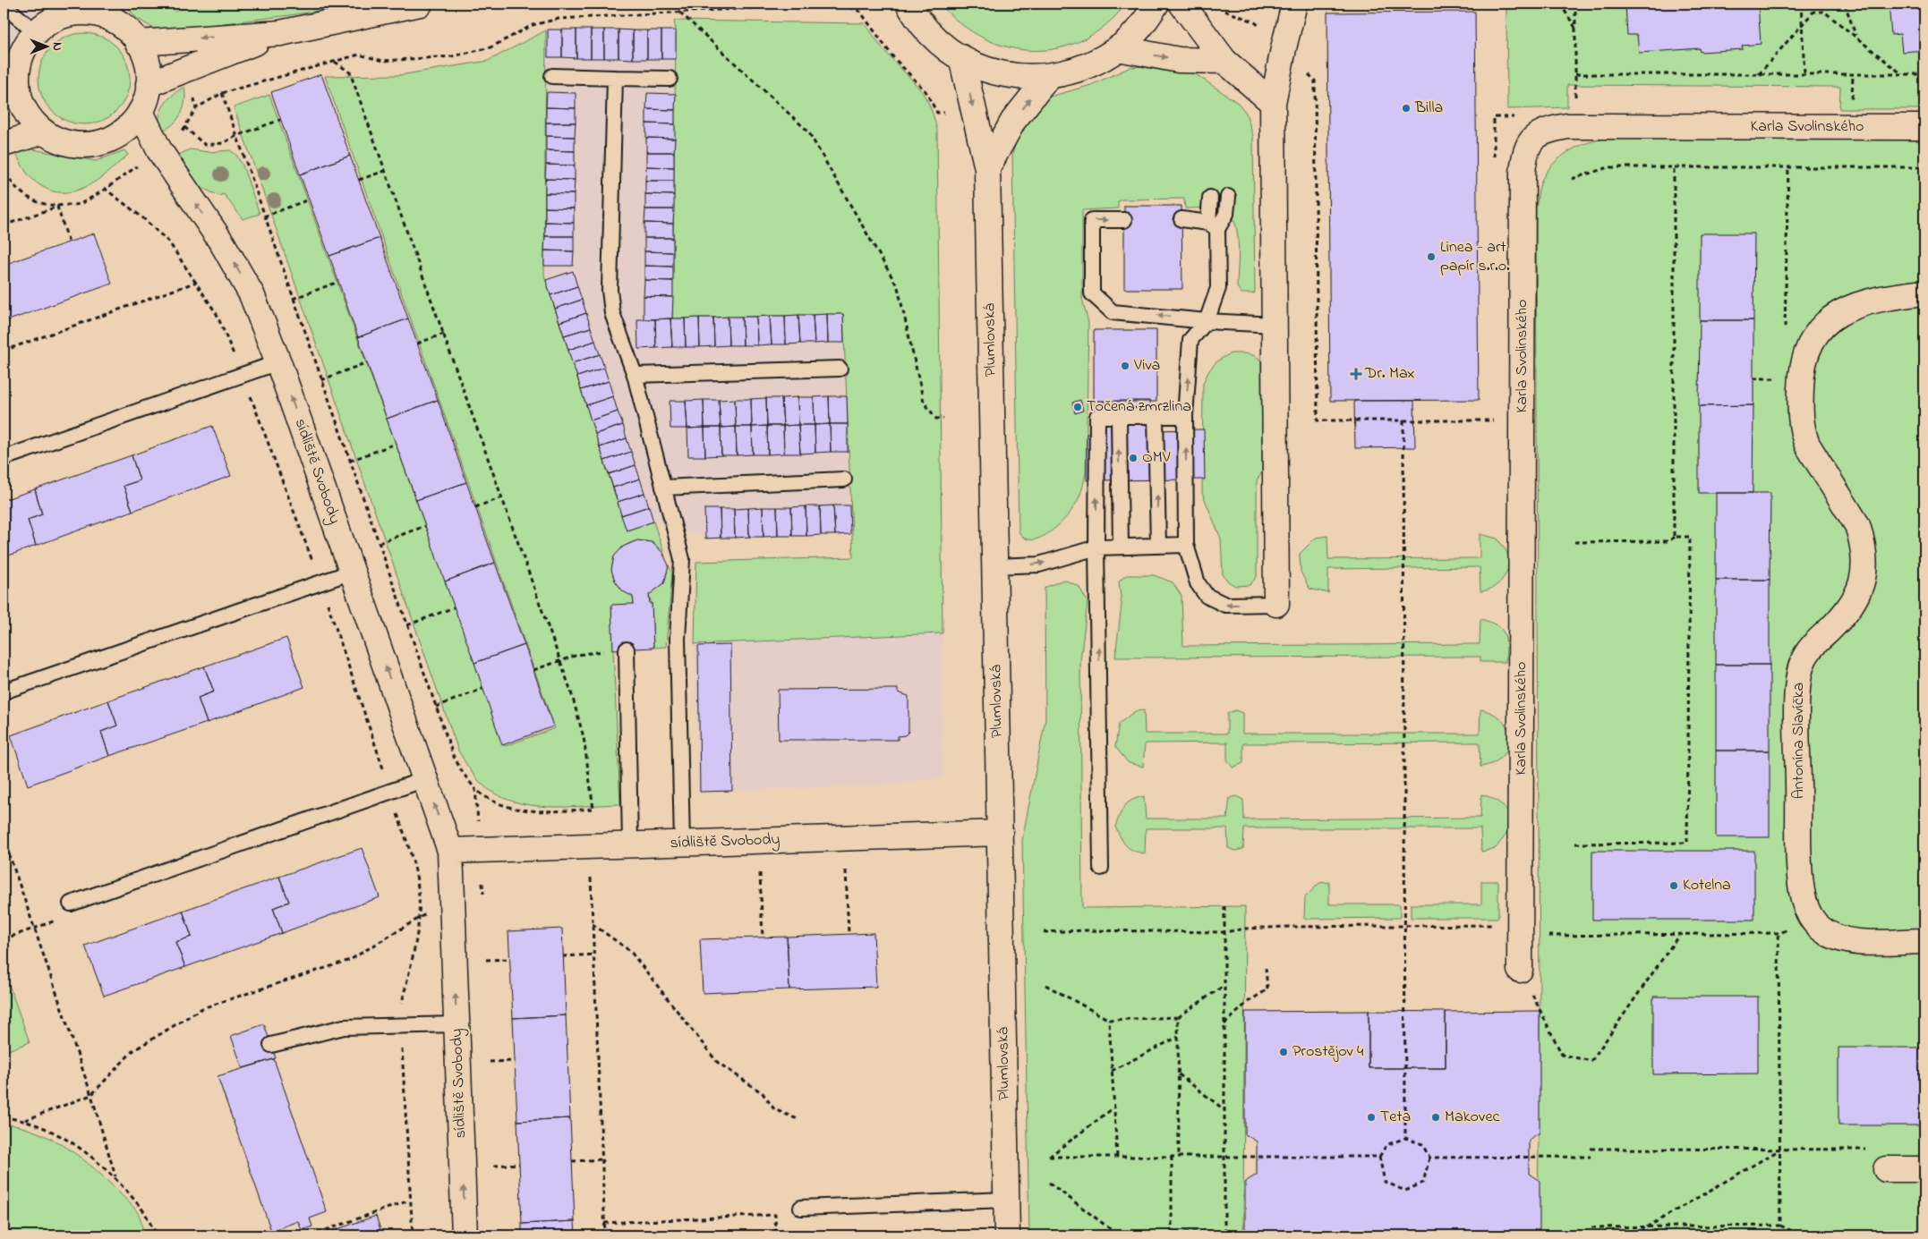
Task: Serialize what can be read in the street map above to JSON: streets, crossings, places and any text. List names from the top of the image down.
{
  "streets": {
    "street": [
      "Karla Svolinského",
      "Plumlovská",
      "sídliště Svobody",
      "Antonína Slavíčka"
    ]
  },
  "crossings": [
    ["Plumlovská", "sídliště Svobody"]
  ],
  "one_way": ["sídliště Svobody"],
  "places": {
    "other": [
      "Billa",
      "Linea - art papír s.r.o.",
      "Viva",
      "Točená zmrzlina",
      "OMV",
      "Kotelna",
      "Prostějov 4",
      "Teta",
      "Makovec"
    ],
    "health": ["Dr. Max"]
  },
  "north": "right"
}
